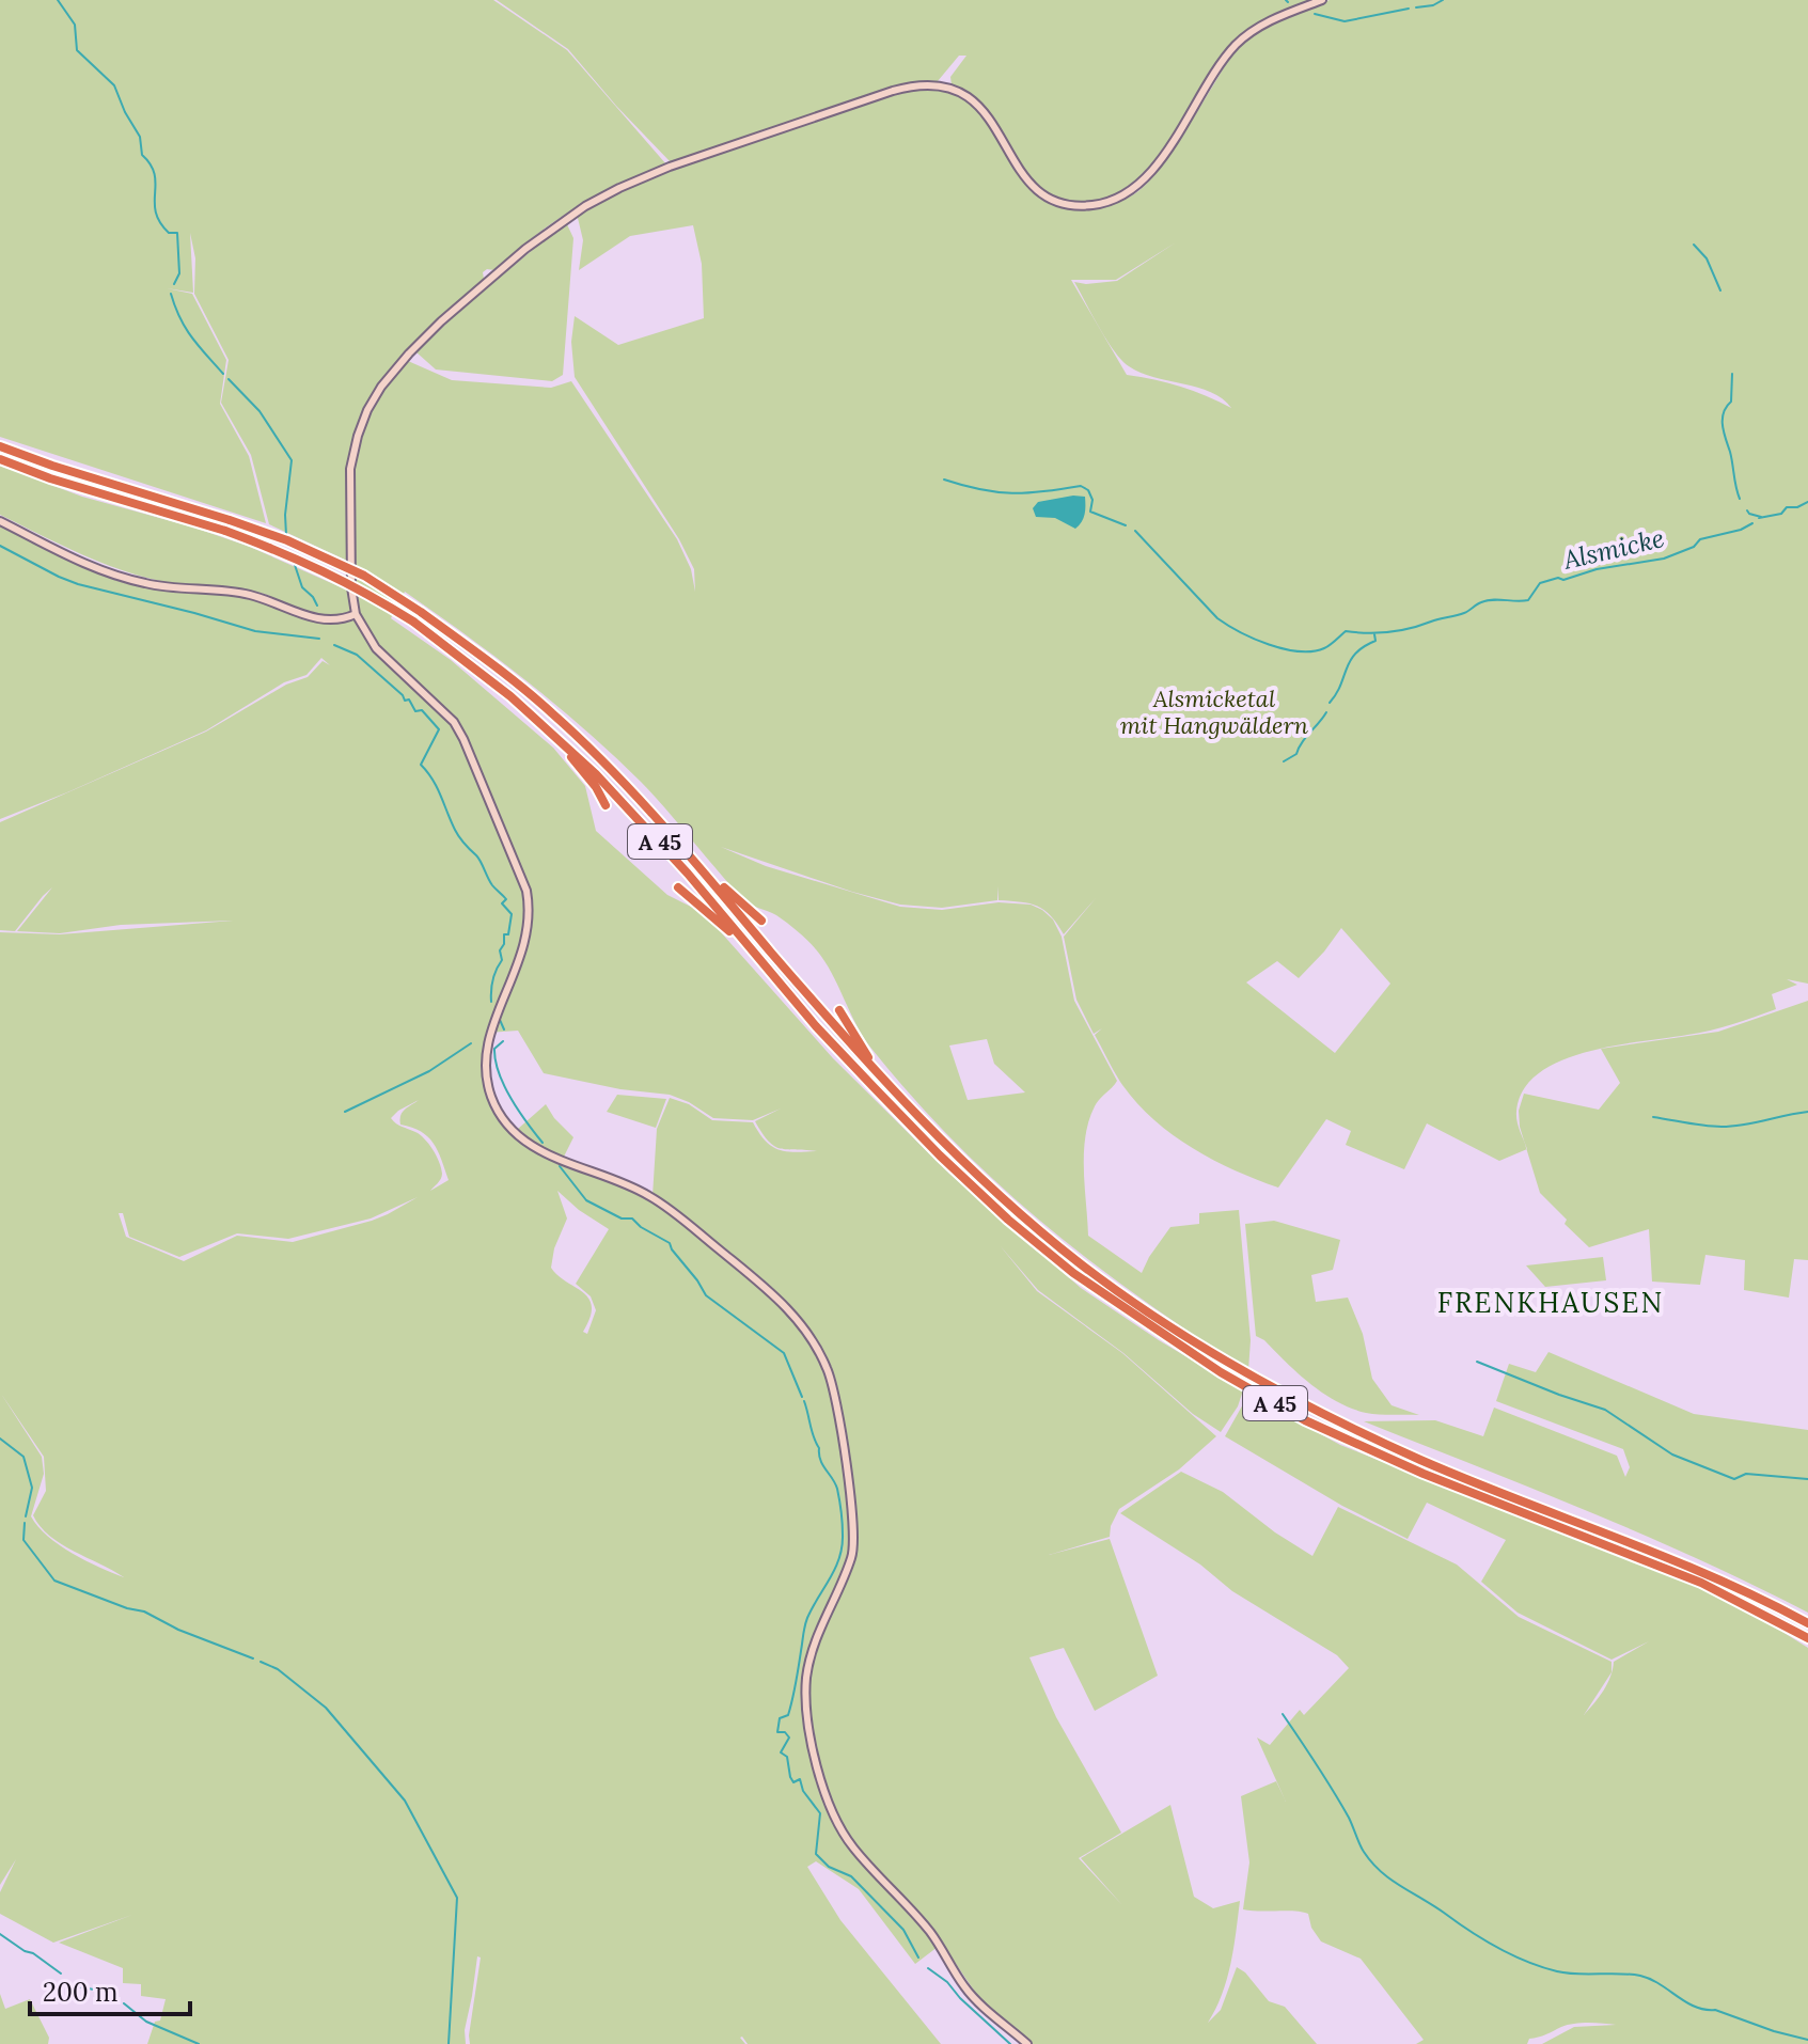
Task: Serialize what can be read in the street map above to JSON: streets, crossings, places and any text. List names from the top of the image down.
{
  "streets": {
    "highway": ["A 45"]
  },
  "districts": ["FRENKHAUSEN"],
  "water": ["Alsmicke"],
  "parks": ["Alsmicketal mit Hangwäldern"],
  "scale_bar": "200 m"
}
